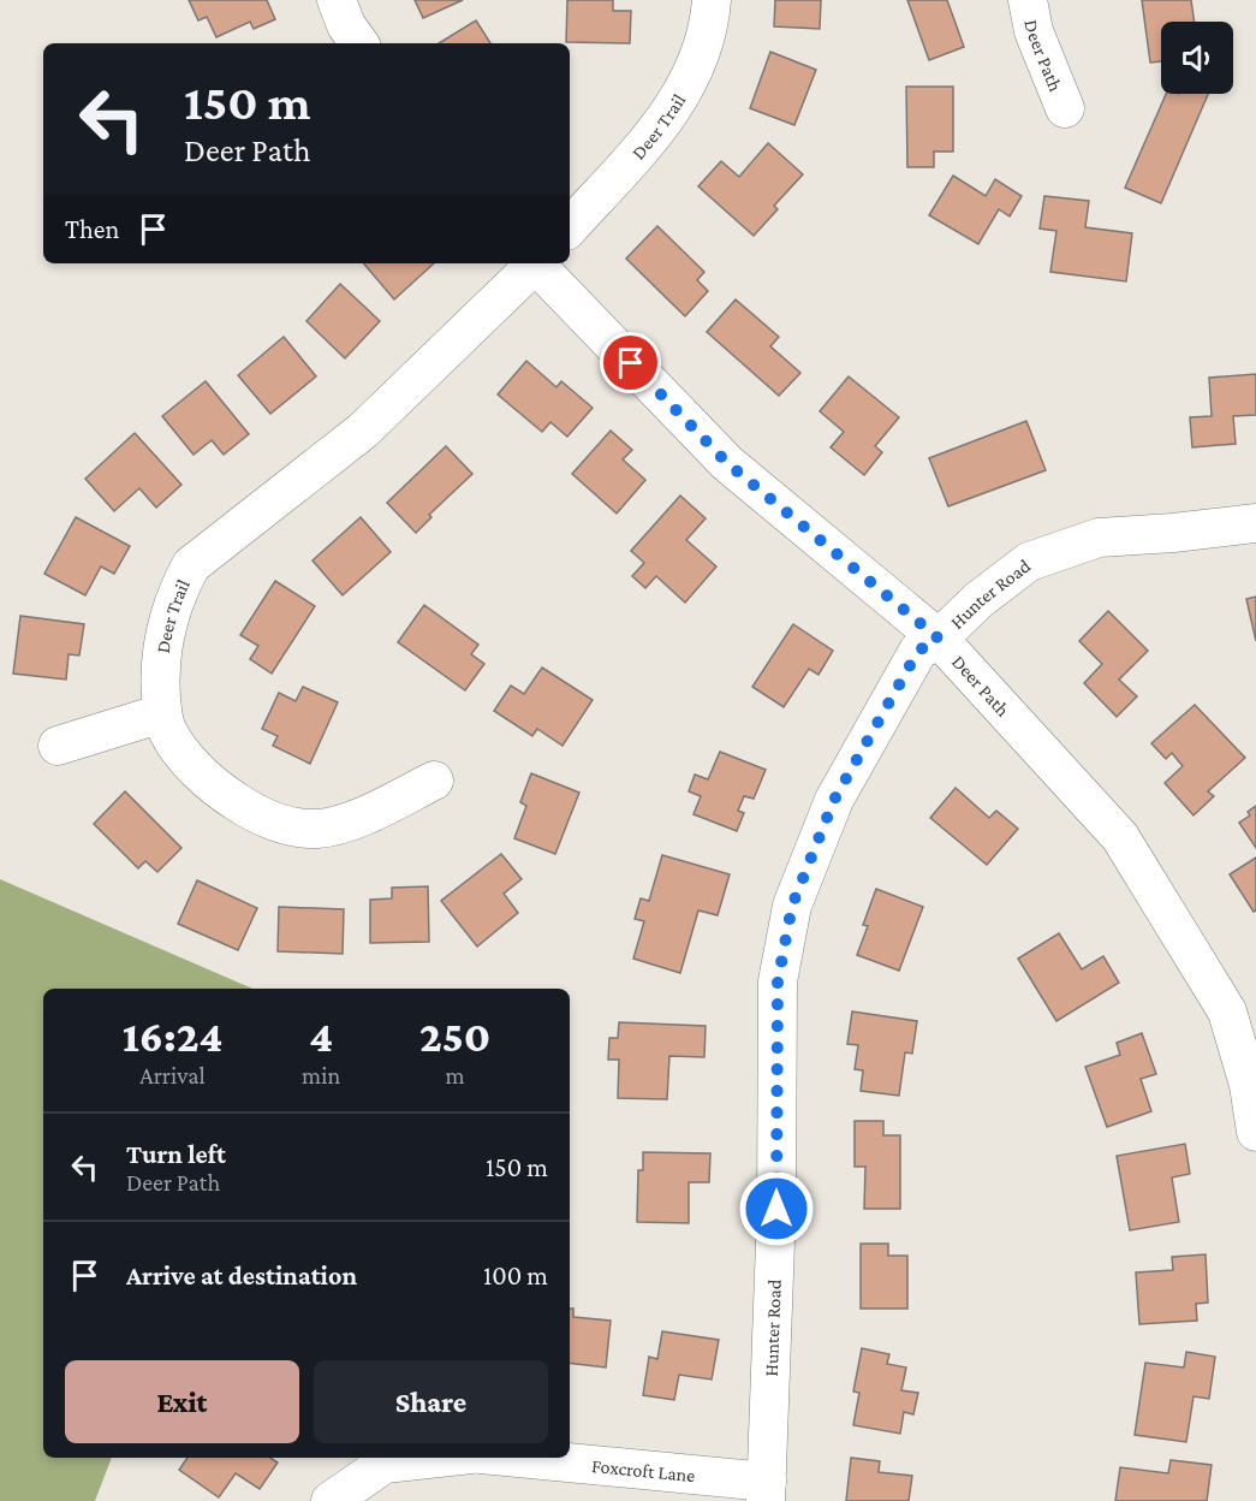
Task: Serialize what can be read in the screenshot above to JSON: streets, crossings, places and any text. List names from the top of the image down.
{
  "streets": {
    "street": [
      "Deer Path",
      "Deer Trail",
      "Hunter Road",
      "Foxcroft Lane"
    ]
  },
  "crossings": [
    ["Deer Path", "Hunter Road"],
    ["Hunter Road", "Foxcroft Lane"]
  ],
  "page": {
    "turn": ["150 m", "Deer Path"],
    "then": "Then",
    "eta": [
      "16:24",
      "Arrival",
      "4",
      "min",
      "250",
      "m"
    ],
    "list": [
      {
        "name": "Turn left",
        "note": "Deer Path",
        "value": "150 m"
      },
      {
        "name": "Arrive at destination",
        "value": "100 m"
      }
    ],
    "buttons": ["Exit", "Share"]
  }
}
